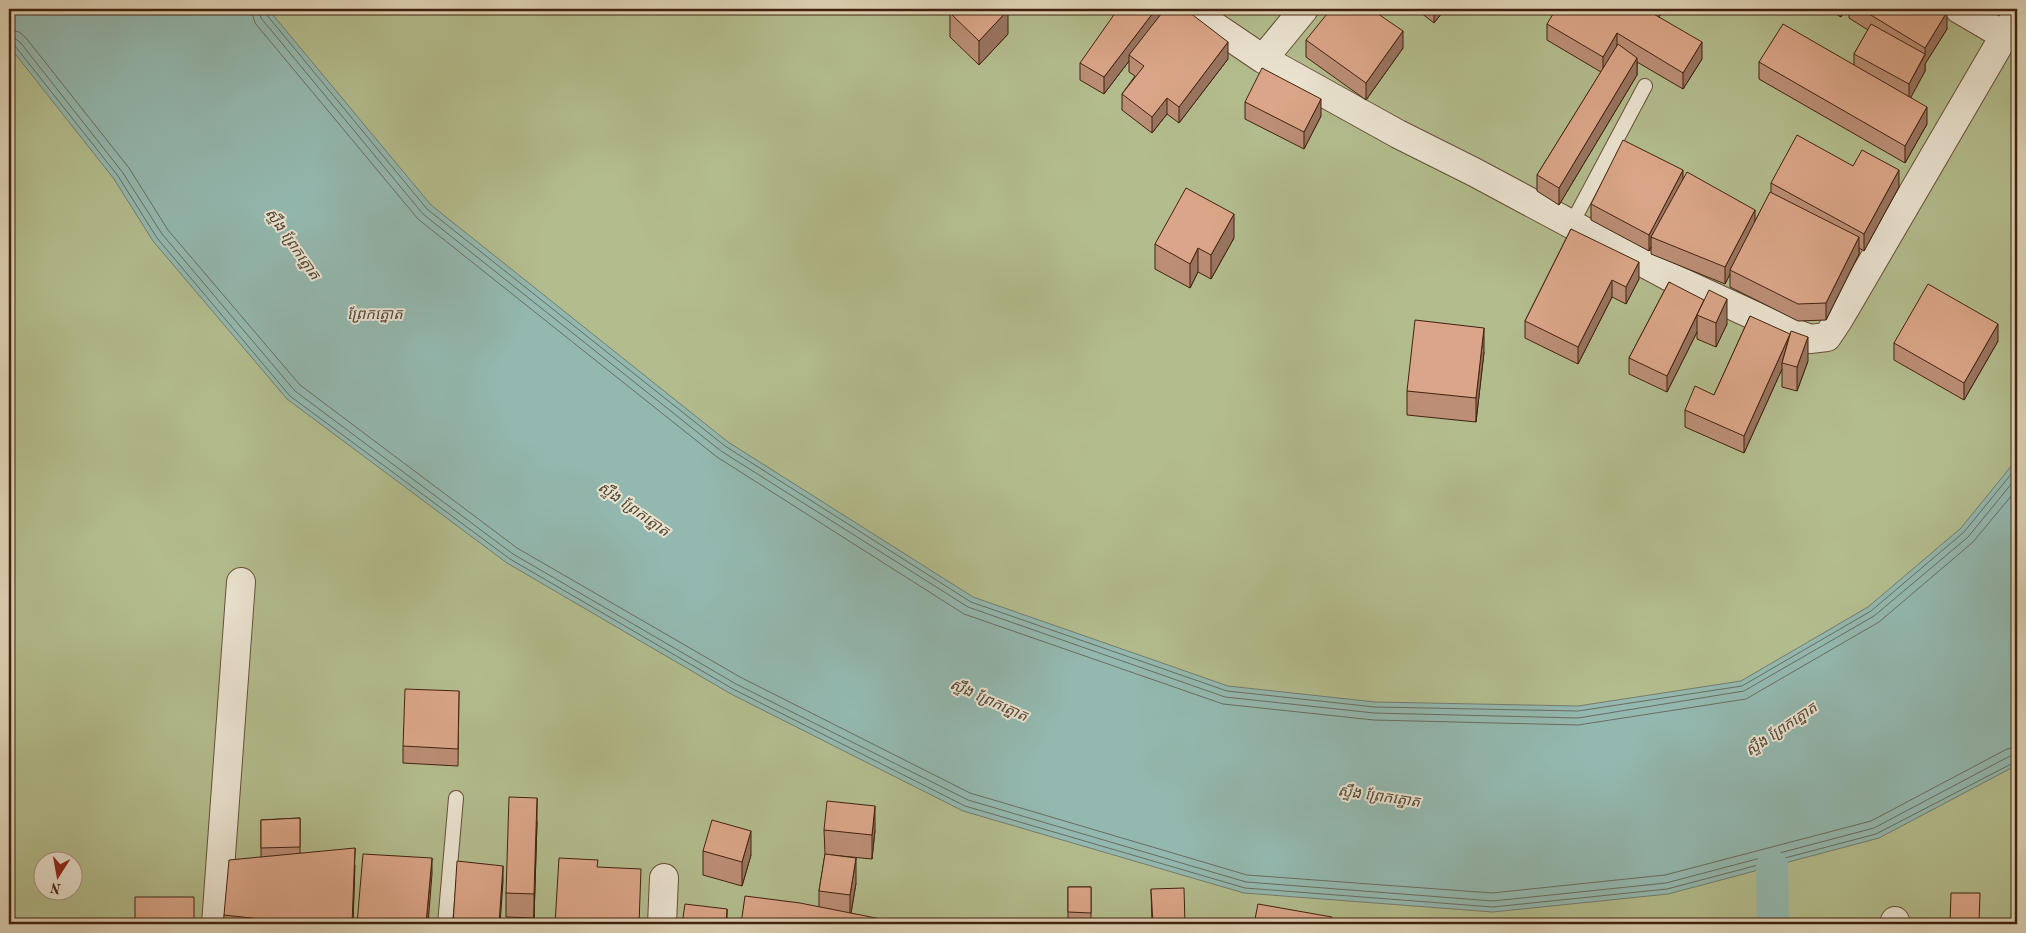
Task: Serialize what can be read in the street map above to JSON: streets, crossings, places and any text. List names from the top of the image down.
{
  "water": ["ស្ទឹង ព្រែកត្នោត", "ព្រែកត្នោត"],
  "north": "bottom"
}
